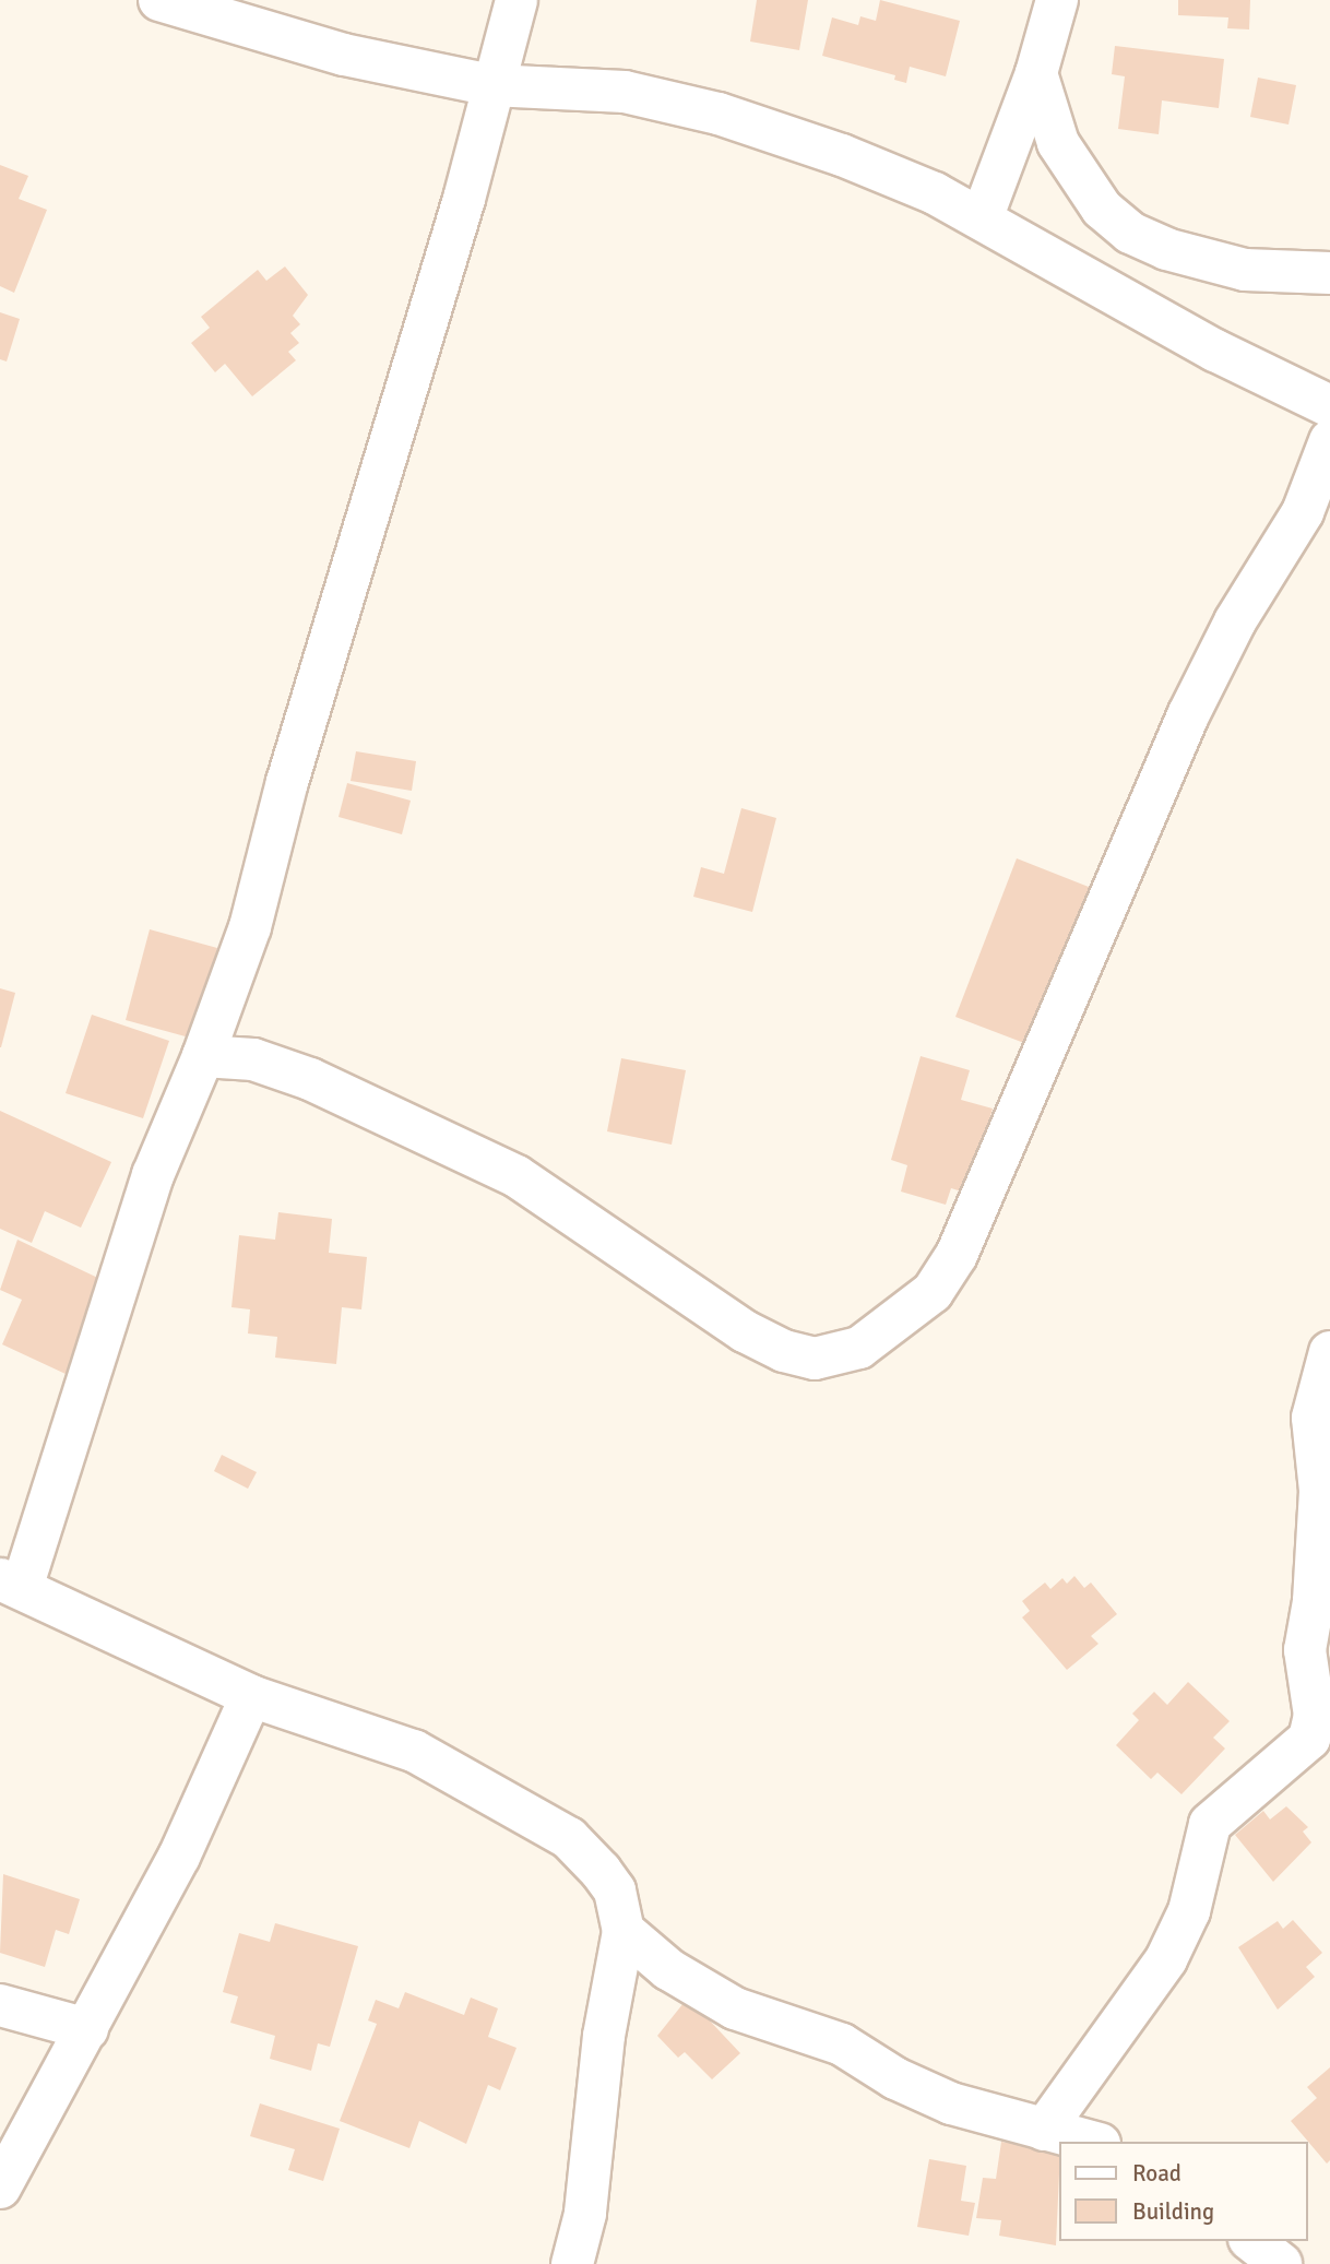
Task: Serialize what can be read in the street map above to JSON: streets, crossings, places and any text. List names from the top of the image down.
{
  "legend": ["Road", "Building"]
}
